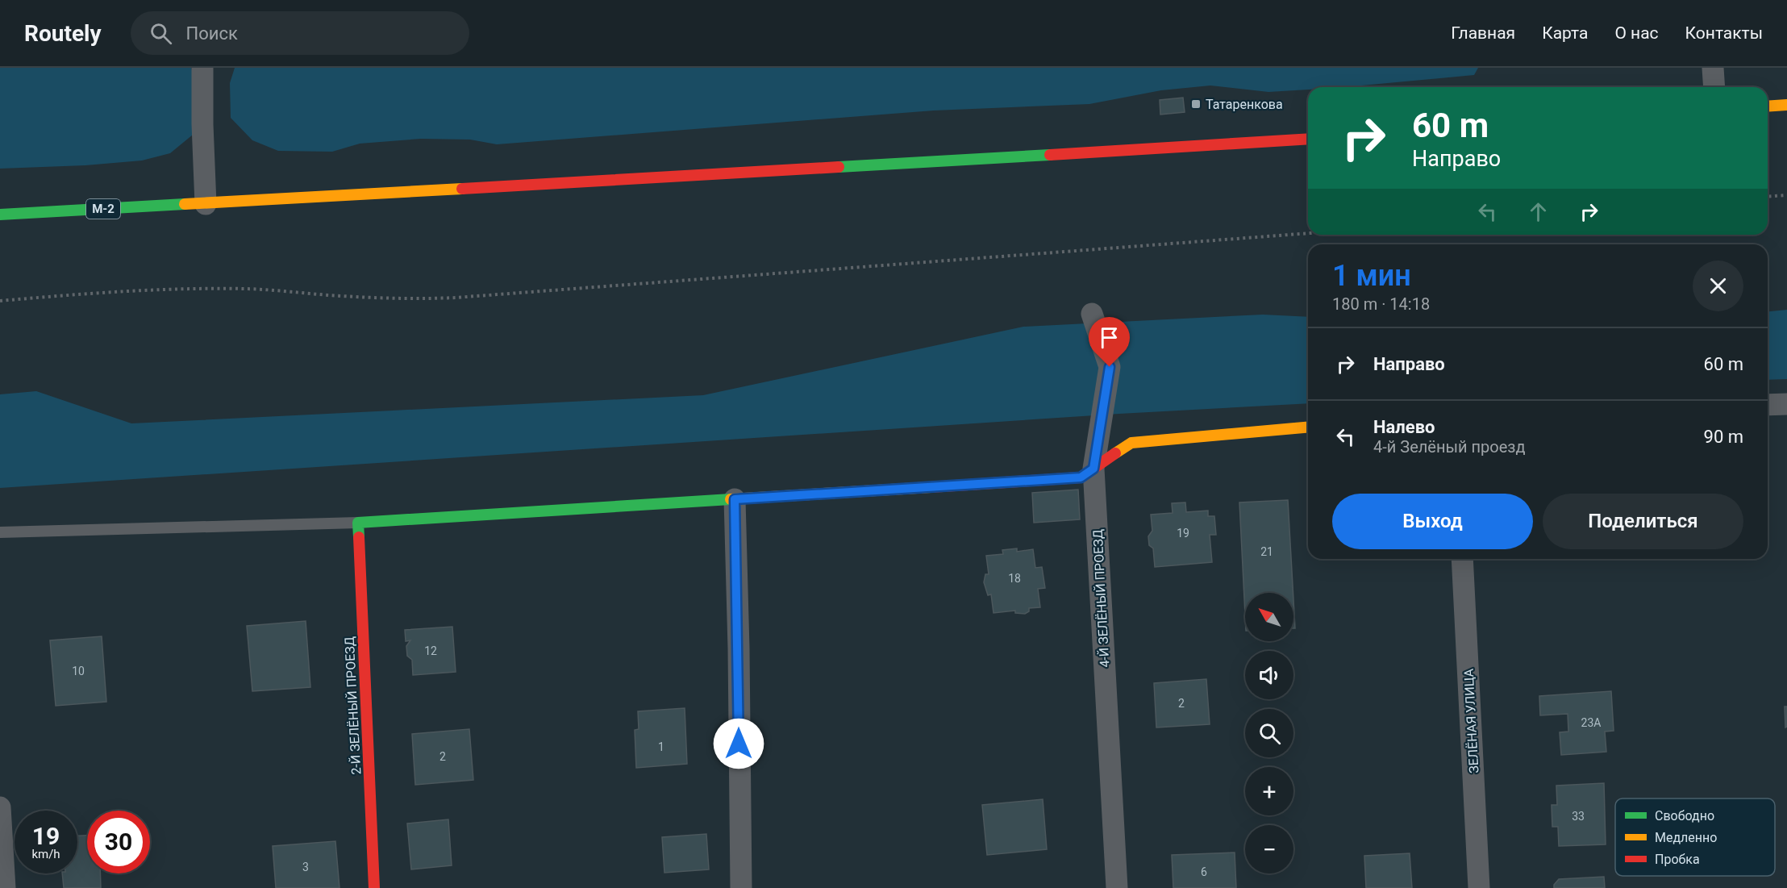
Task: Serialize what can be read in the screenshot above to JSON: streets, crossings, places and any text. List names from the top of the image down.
{
  "streets": {
    "main road": ["М-2", "2-Й ЗЕЛЁНЫЙ ПРОЕЗД"],
    "street": ["4-Й ЗЕЛЁНЫЙ ПРОЕЗД", "ЗЕЛЁНАЯ УЛИЦА"]
  },
  "places": {
    "transit": ["Татаренкова"]
  },
  "house_numbers": [
    "19",
    "21",
    "18",
    "12",
    "10",
    "2",
    "23А",
    "1",
    "2",
    "33",
    "3",
    "6"
  ],
  "legend": ["Свободно", "Медленно", "Пробка"],
  "north": "top left",
  "page": {
    "header": "Routely",
    "search": "Поиск",
    "nav": [
      "Главная",
      "Карта",
      "О нас",
      "Контакты"
    ],
    "turn": ["60 m", "Направо"],
    "heading": ["1 мин", "180 m · 14:18"],
    "list": [
      {
        "name": "Направо",
        "value": "60 m"
      },
      {
        "name": "Налево",
        "note": "4-й Зелёный проезд",
        "value": "90 m"
      }
    ],
    "buttons": ["Выход", "Поделиться"],
    "map_buttons": ["+", "−"],
    "speed": "19 km/h",
    "limit": "30"
  }
}
